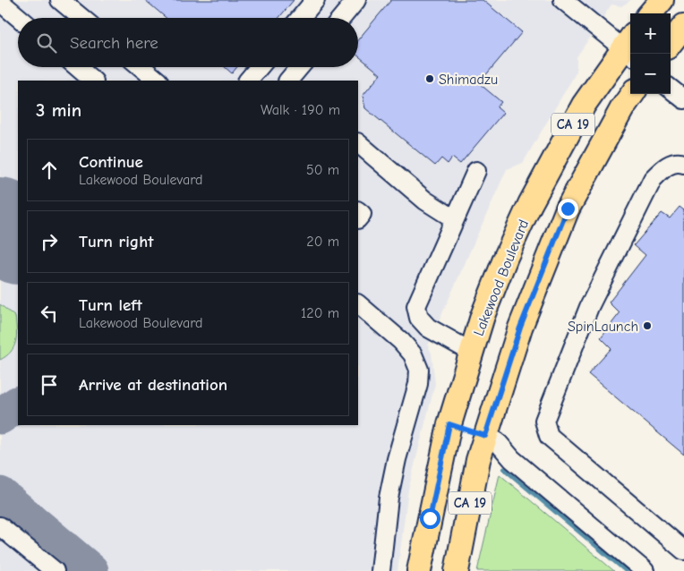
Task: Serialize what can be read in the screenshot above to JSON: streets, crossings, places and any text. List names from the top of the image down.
{
  "streets": {
    "main road": ["CA 19", "Lakewood Boulevard"]
  },
  "places": ["Shimadzu", "SpinLaunch"],
  "page": {
    "map_buttons": ["+", "−"],
    "search": "Search here",
    "heading": ["3 min", "Walk · 190 m"],
    "list": [
      ["Continue", "Lakewood Boulevard", "50 m"],
      ["Turn right", "20 m"],
      ["Turn left", "Lakewood Boulevard", "120 m"],
      "Arrive at destination"
    ]
  }
}
